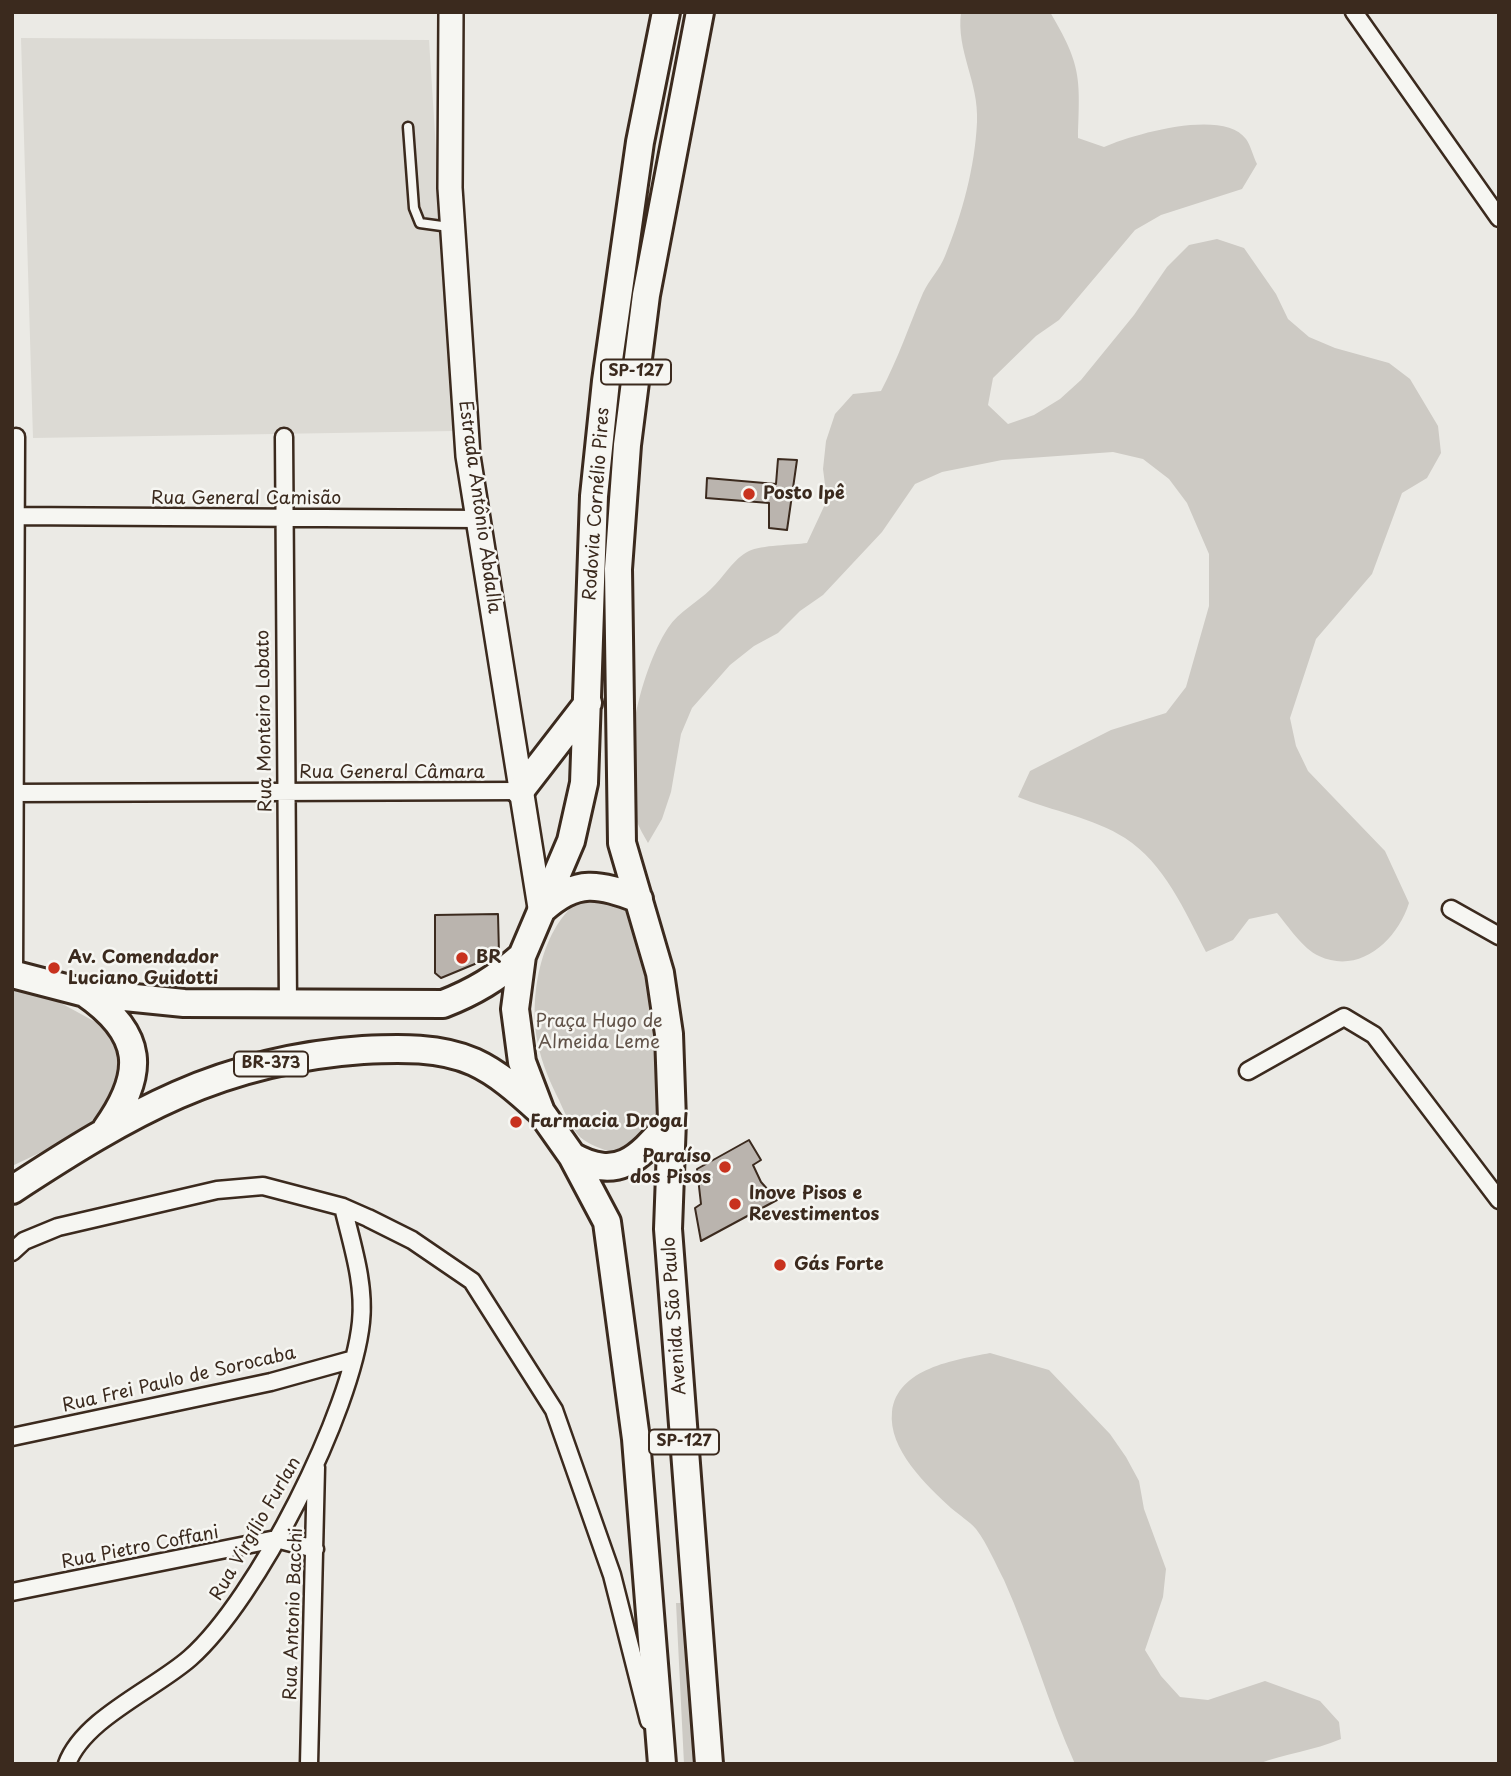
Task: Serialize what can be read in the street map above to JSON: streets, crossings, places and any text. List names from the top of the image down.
{
  "streets": {
    "main road": [
      "SP-127",
      "Rodovia Cornélio Pires",
      "BR-373",
      "Avenida São Paulo"
    ],
    "street": [
      "Rua General Camisão",
      "Estrada Antônio Abdalla",
      "Rua Monteiro Lobato",
      "Rua General Câmara",
      "Rua Frei Paulo de Sorocaba",
      "Rua Virgílio Furlan",
      "Rua Pietro Coffani",
      "Rua Antonio Bacchi"
    ]
  },
  "crossings": [
    ["SP-127", "Rodovia Cornélio Pires"],
    ["SP-127", "Estrada Antônio Abdalla"],
    ["SP-127", "BR-373"],
    ["SP-127", "Avenida São Paulo"],
    ["Rua General Camisão", "Estrada Antônio Abdalla"],
    ["Rua General Camisão", "Rua Monteiro Lobato"],
    ["Rodovia Cornélio Pires", "Estrada Antônio Abdalla"],
    ["Estrada Antônio Abdalla", "Rua General Câmara"],
    ["Rua Monteiro Lobato", "Rua General Câmara"],
    ["Rua Frei Paulo de Sorocaba", "Rua Virgílio Furlan"],
    ["Rua Virgílio Furlan", "Rua Pietro Coffani"],
    ["Rua Virgílio Furlan", "Rua Antonio Bacchi"],
    ["Rua Pietro Coffani", "Rua Antonio Bacchi"]
  ],
  "parks": ["Praça Hugo de Almeida Leme"],
  "places": [
    "Posto Ipê",
    "BR",
    "Av. Comendador Luciano Guidotti",
    "Farmacia Drogal",
    "Paraíso dos Pisos",
    "Inove Pisos e Revestimentos",
    "Gás Forte"
  ]
}
